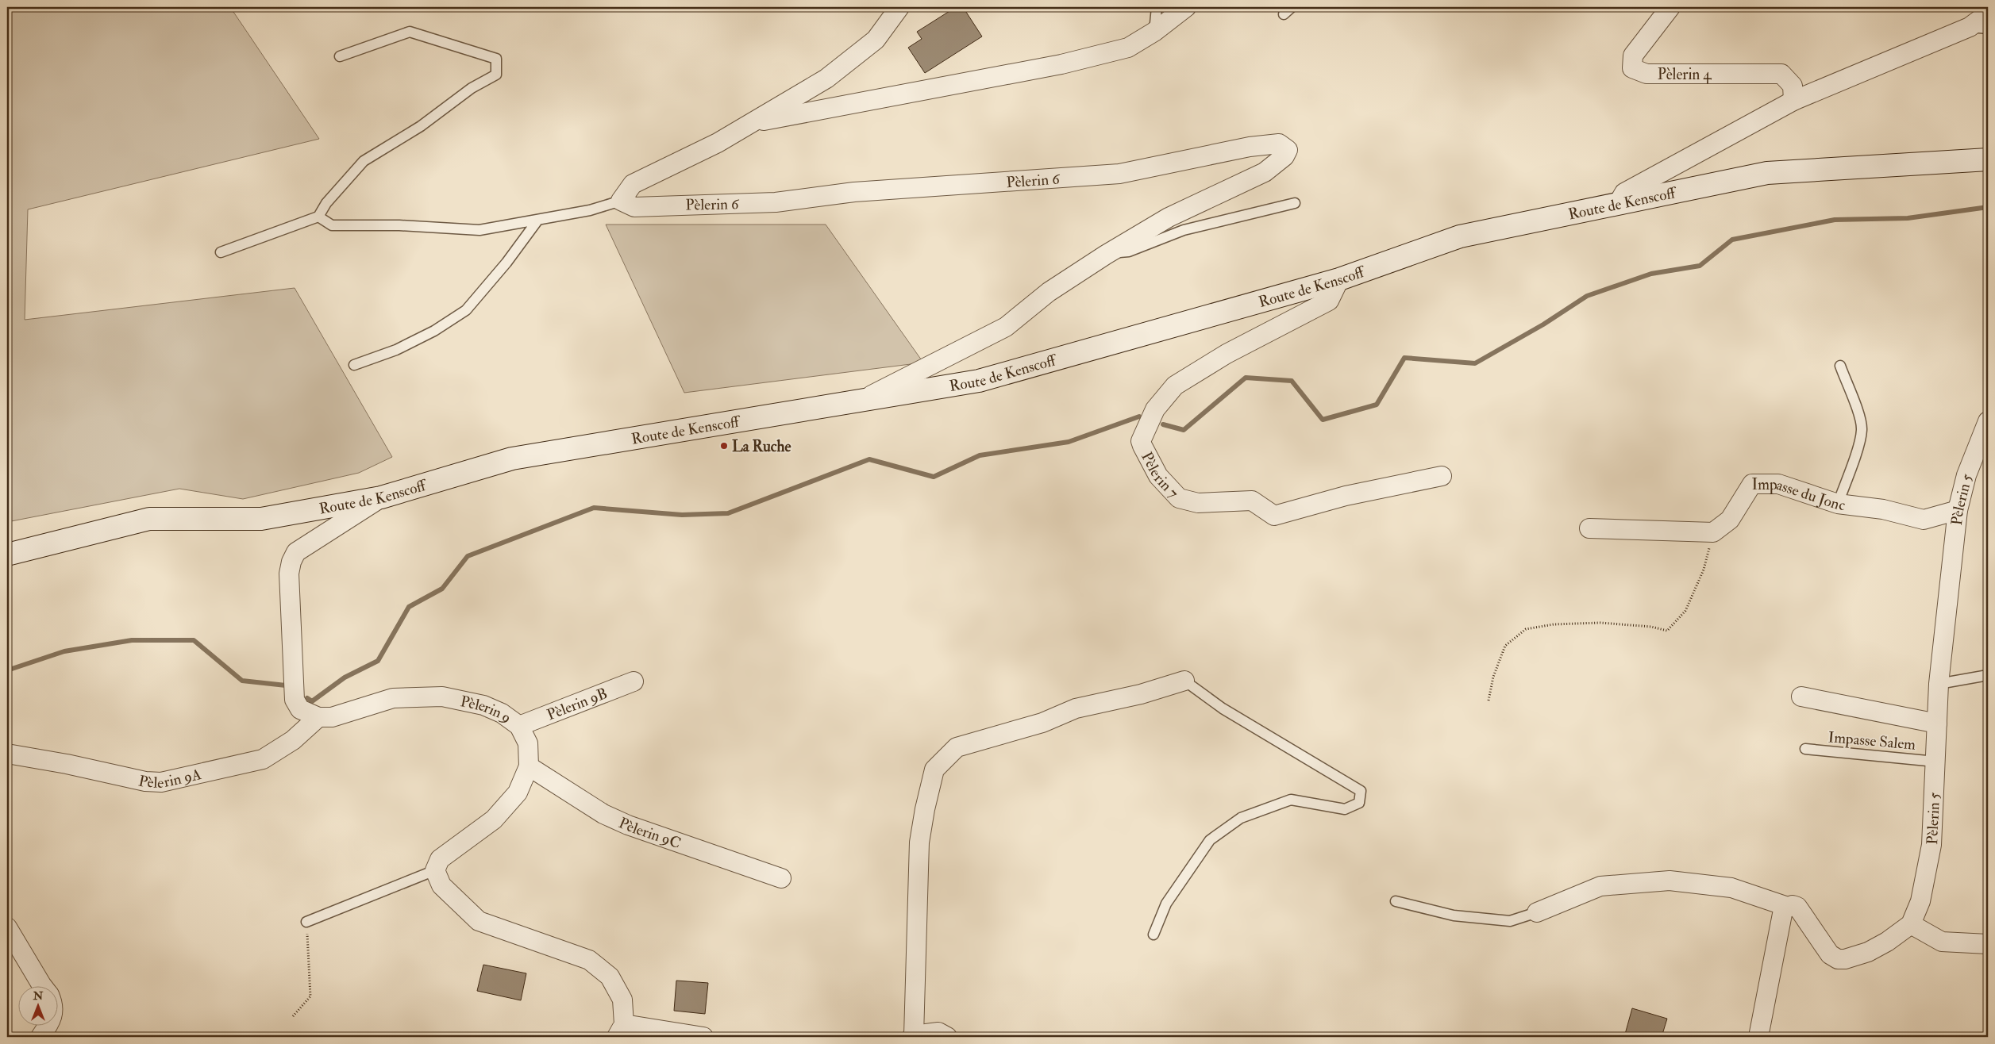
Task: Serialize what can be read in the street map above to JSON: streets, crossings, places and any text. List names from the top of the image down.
{
  "streets": {
    "main road": ["Route de Kenscoff"],
    "street": [
      "Pèlerin 4",
      "Pèlerin 6",
      "Pèlerin 7",
      "Impasse du Jonc",
      "Pèlerin 5",
      "Pèlerin 9B",
      "Pèlerin 9",
      "Pèlerin 9A",
      "Pèlerin 9C"
    ],
    "lane": ["Impasse Salem"]
  },
  "crossings": [
    ["Pèlerin 6", "Route de Kenscoff"],
    ["Route de Kenscoff", "Pèlerin 7"],
    ["Route de Kenscoff", "Pèlerin 9"],
    ["Impasse du Jonc", "Pèlerin 5"],
    ["Pèlerin 5", "Impasse Salem"],
    ["Pèlerin 9B", "Pèlerin 9"],
    ["Pèlerin 9", "Pèlerin 9A"],
    ["Pèlerin 9", "Pèlerin 9C"]
  ],
  "places": ["La Ruche"],
  "north": "top"
}
